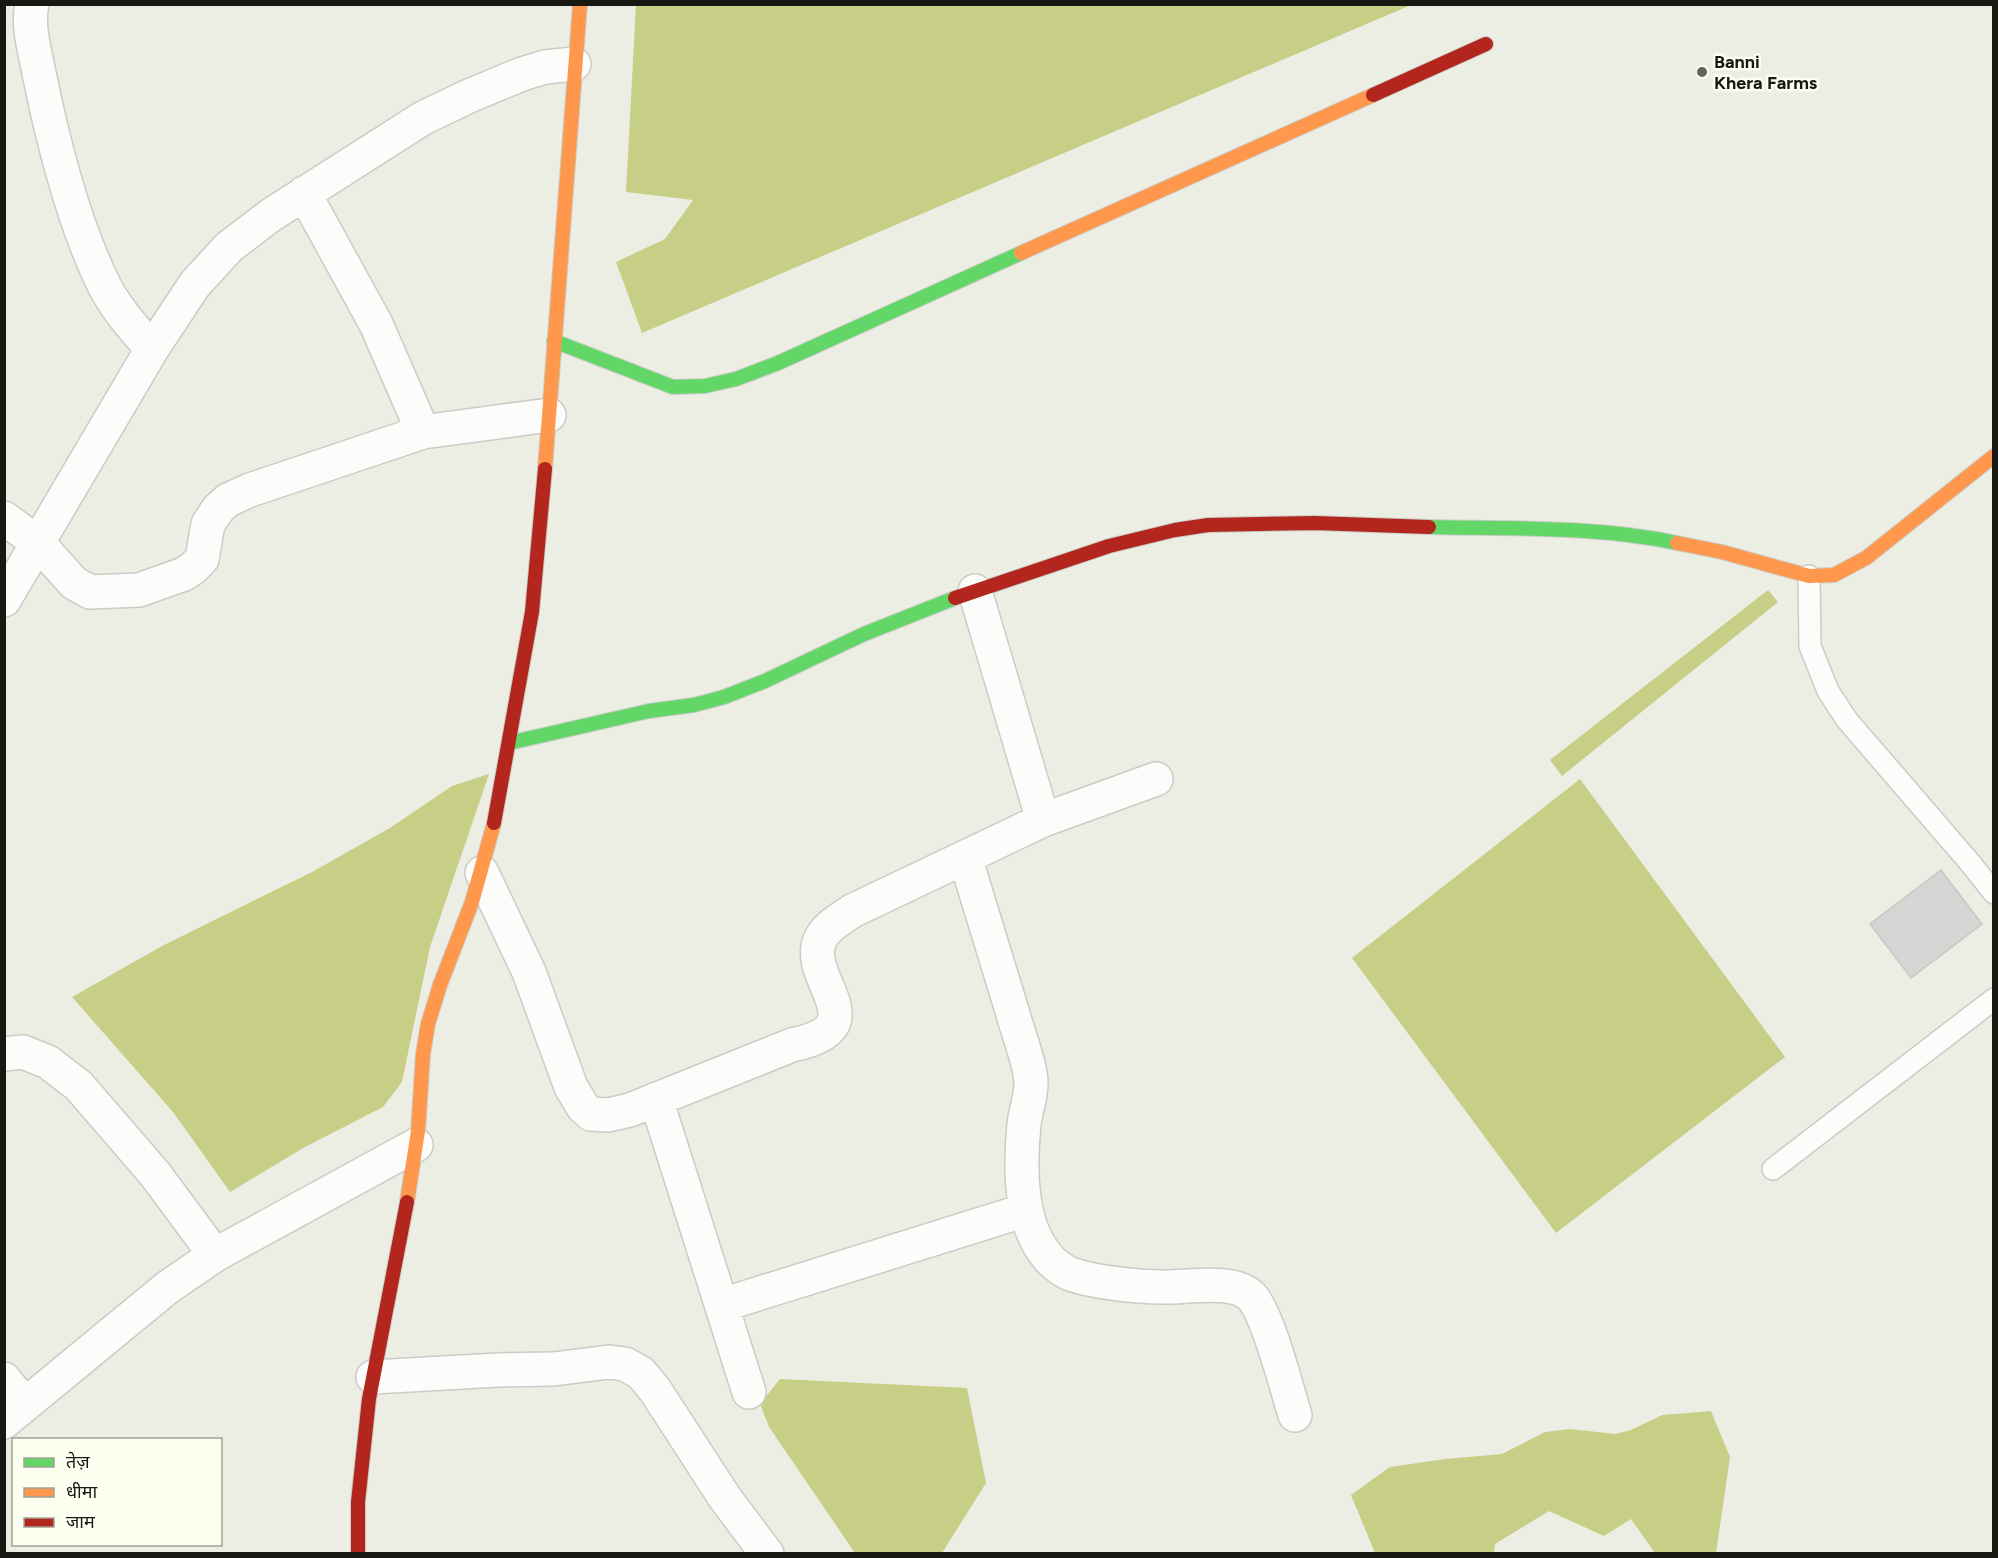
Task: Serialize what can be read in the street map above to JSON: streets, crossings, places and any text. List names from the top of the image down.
{
  "places": ["Banni Khera Farms"],
  "legend": ["तेज़", "धीमा", "जाम"]
}
